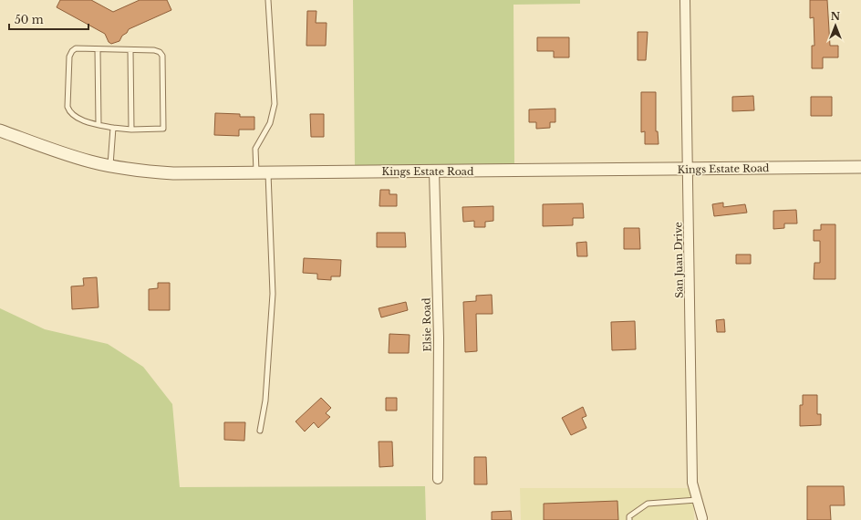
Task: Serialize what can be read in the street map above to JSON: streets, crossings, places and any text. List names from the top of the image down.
{
  "streets": {
    "street": ["Kings Estate Road", "San Juan Drive", "Elsie Road"]
  },
  "crossings": [
    ["Kings Estate Road", "San Juan Drive"],
    ["Kings Estate Road", "Elsie Road"]
  ],
  "scale_bar": "50 m",
  "north": "top"
}
